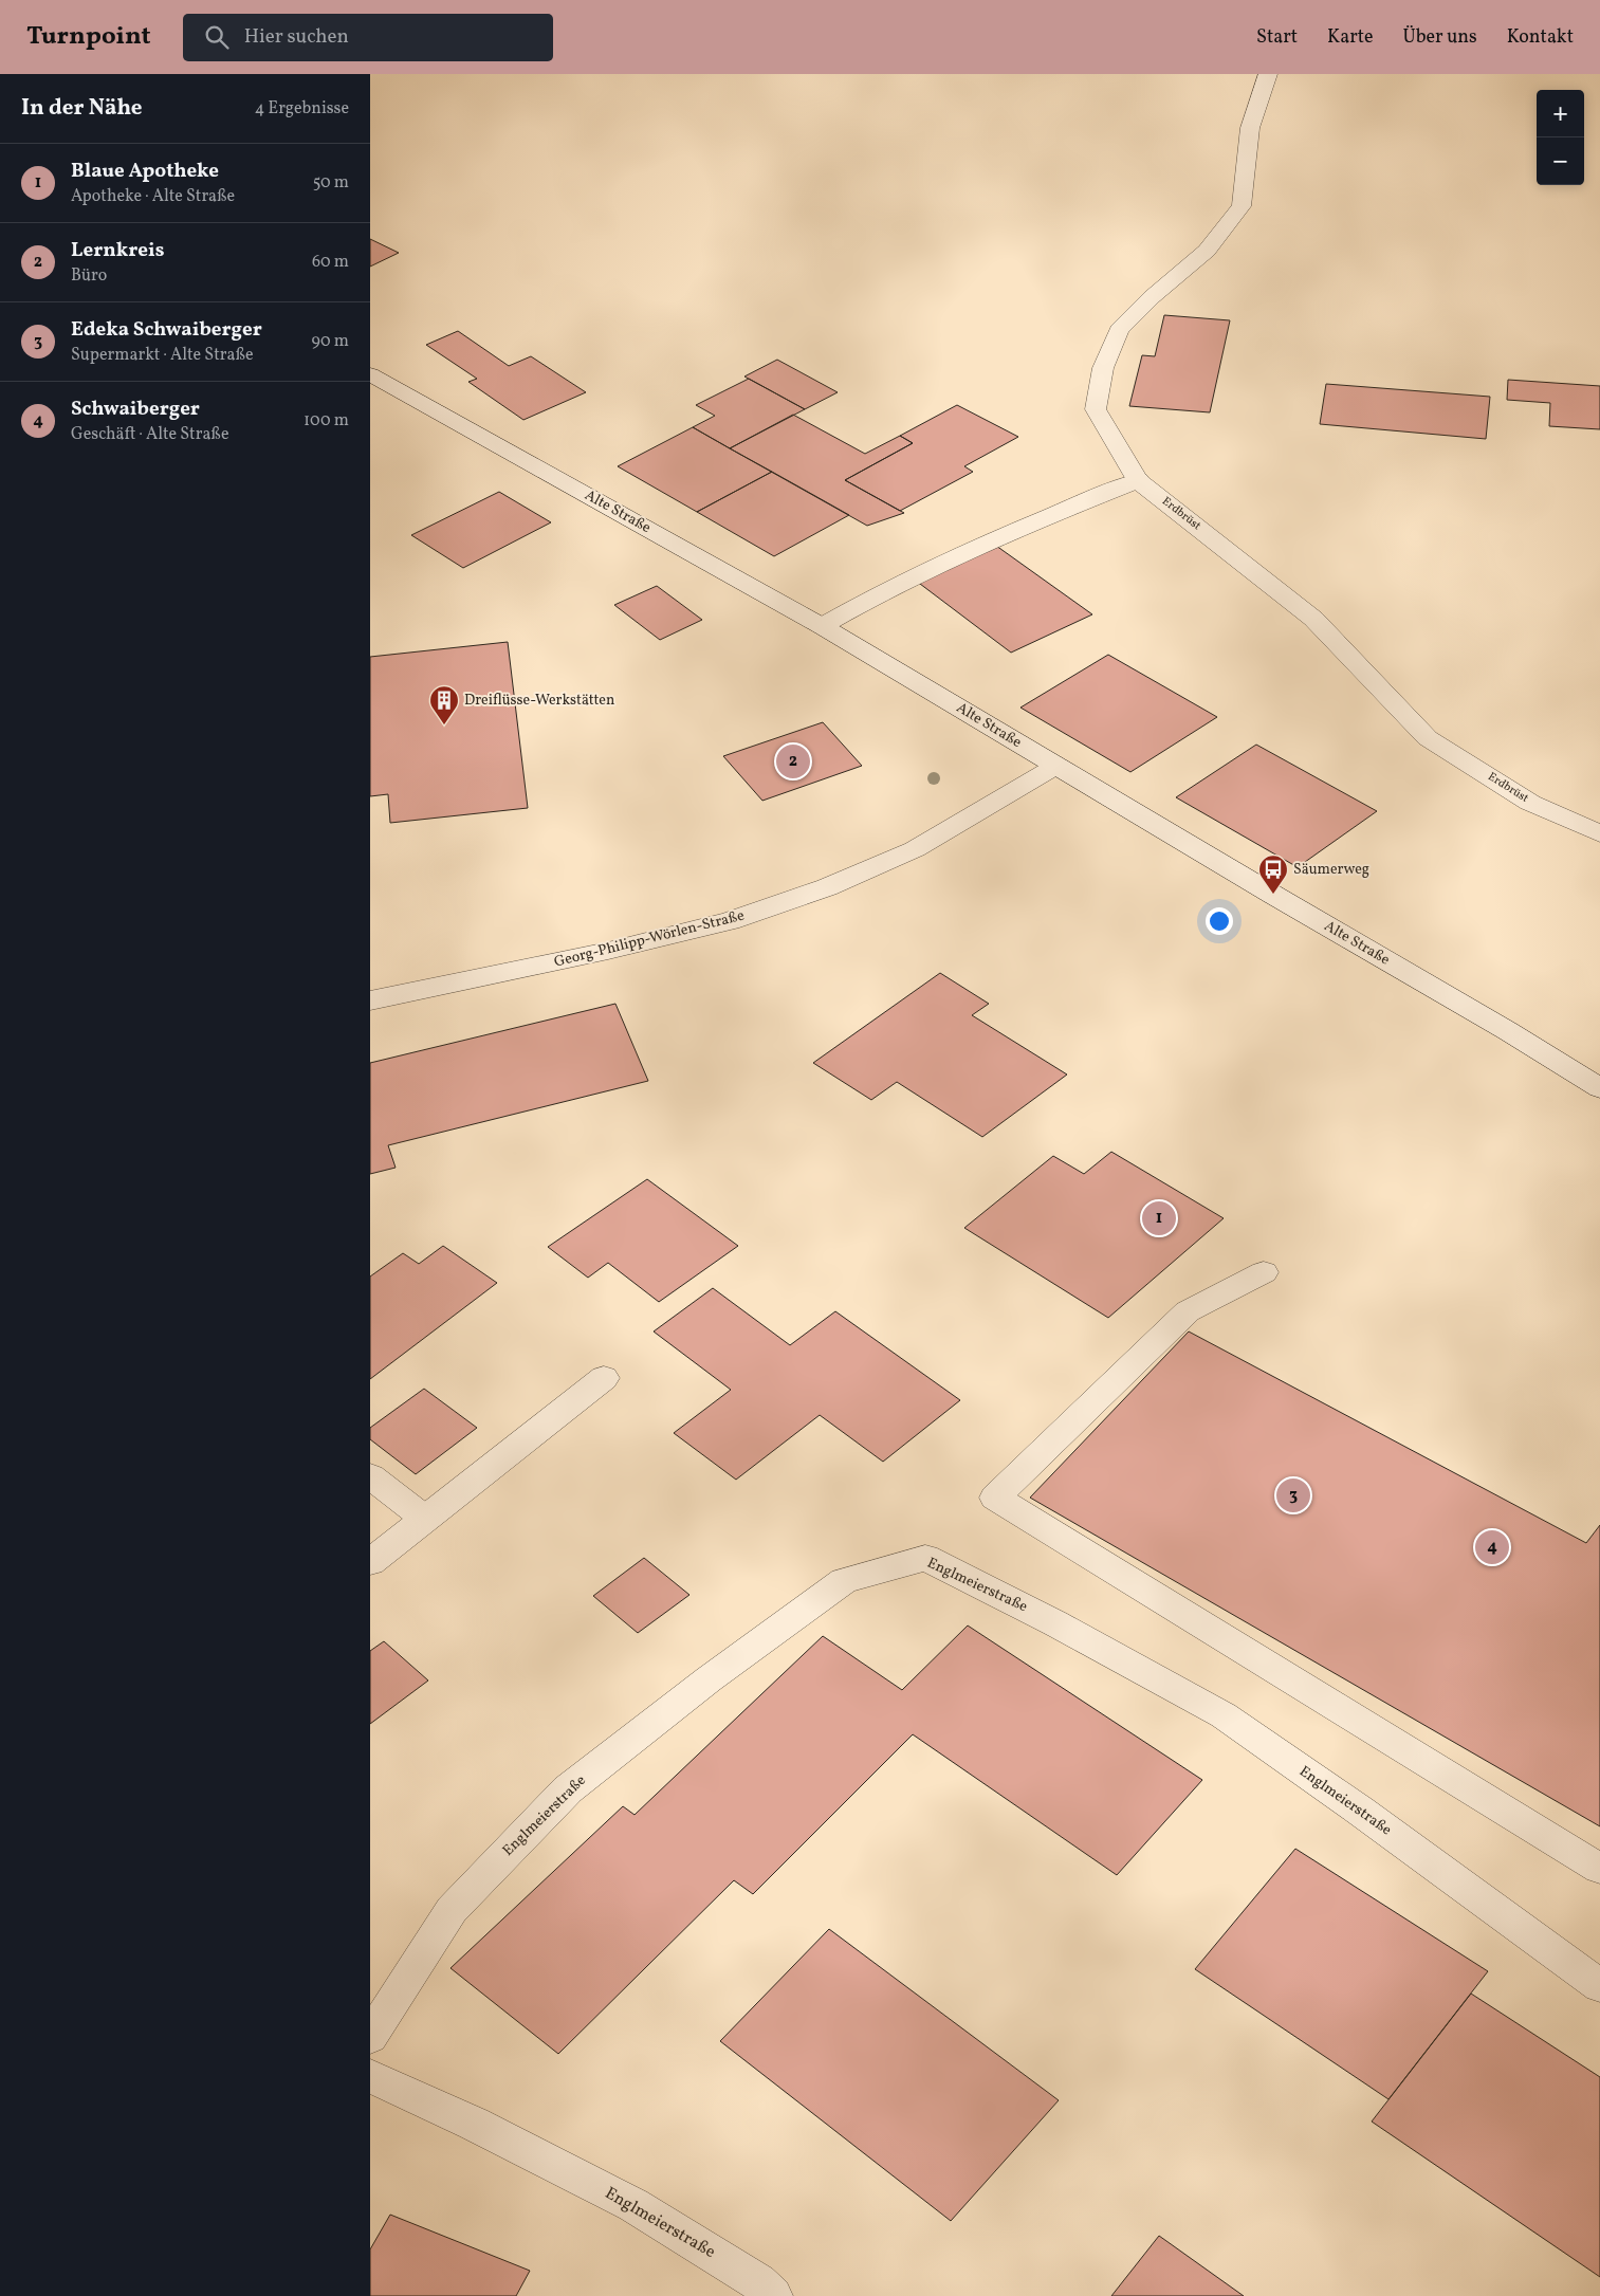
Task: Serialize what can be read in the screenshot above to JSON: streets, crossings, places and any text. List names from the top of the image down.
{
  "streets": {
    "street": [
      "Alte Straße",
      "Erdbrüst",
      "Georg-Philipp-Wörlen-Straße",
      "Englmeierstraße"
    ]
  },
  "crossings": [
    ["Alte Straße", "Georg-Philipp-Wörlen-Straße"]
  ],
  "places": {
    "building": ["Dreiflüsse-Werkstätten"],
    "bus stop": ["Säumerweg"]
  },
  "page": {
    "header": "Turnpoint",
    "search": "Hier suchen",
    "nav": [
      "Start",
      "Karte",
      "Über uns",
      "Kontakt"
    ],
    "heading": ["In der Nähe", "4 Ergebnisse"],
    "map_buttons": ["+", "−"],
    "list": [
      {
        "mark": "1",
        "name": "Blaue Apotheke",
        "note": "Apotheke · Alte Straße",
        "value": "50 m"
      },
      {
        "mark": "2",
        "name": "Lernkreis",
        "note": "Büro",
        "value": "60 m"
      },
      {
        "mark": "3",
        "name": "Edeka Schwaiberger",
        "note": "Supermarkt · Alte Straße",
        "value": "90 m"
      },
      {
        "mark": "4",
        "name": "Schwaiberger",
        "note": "Geschäft · Alte Straße",
        "value": "100 m"
      }
    ],
    "pins": [
      "2",
      "1",
      "3",
      "4"
    ]
  }
}
